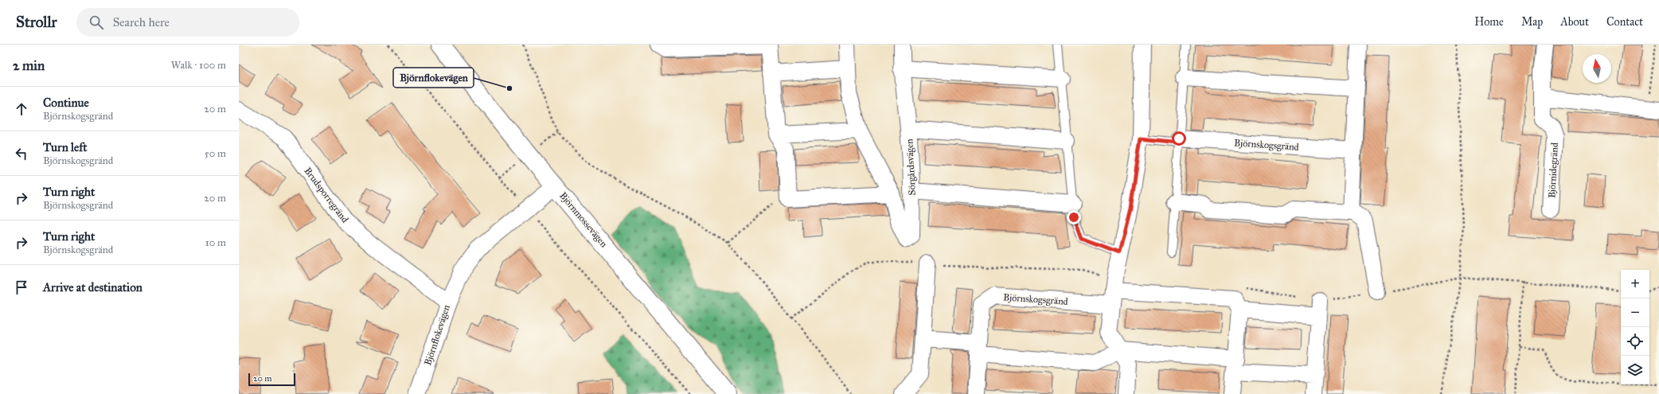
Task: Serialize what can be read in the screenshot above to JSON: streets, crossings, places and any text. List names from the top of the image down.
{
  "streets": {
    "street": [
      "Björnskogsgränd",
      "Sörgårdsvägen",
      "Björnidegränd",
      "Brudsporregränd",
      "Björnmossevägen",
      "Björnflokevägen"
    ]
  },
  "crossings": [
    ["Brudsporregränd", "Björnflokevägen"],
    ["Björnmossevägen", "Björnflokevägen"]
  ],
  "places": ["Björnflokevägen"],
  "scale_bar": "20 m",
  "north": "top",
  "page": {
    "header": "Strollr",
    "search": "Search here",
    "nav": [
      "Home",
      "Map",
      "About",
      "Contact"
    ],
    "heading": ["2 min", "Walk · 100 m"],
    "list": [
      ["Continue", "Björnskogsgränd", "20 m"],
      ["Turn left", "Björnskogsgränd", "50 m"],
      ["Turn right", "Björnskogsgränd", "20 m"],
      ["Turn right", "Björnskogsgränd", "10 m"],
      "Arrive at destination"
    ],
    "map_buttons": ["+", "−"],
    "scale": "20 m"
  }
}
